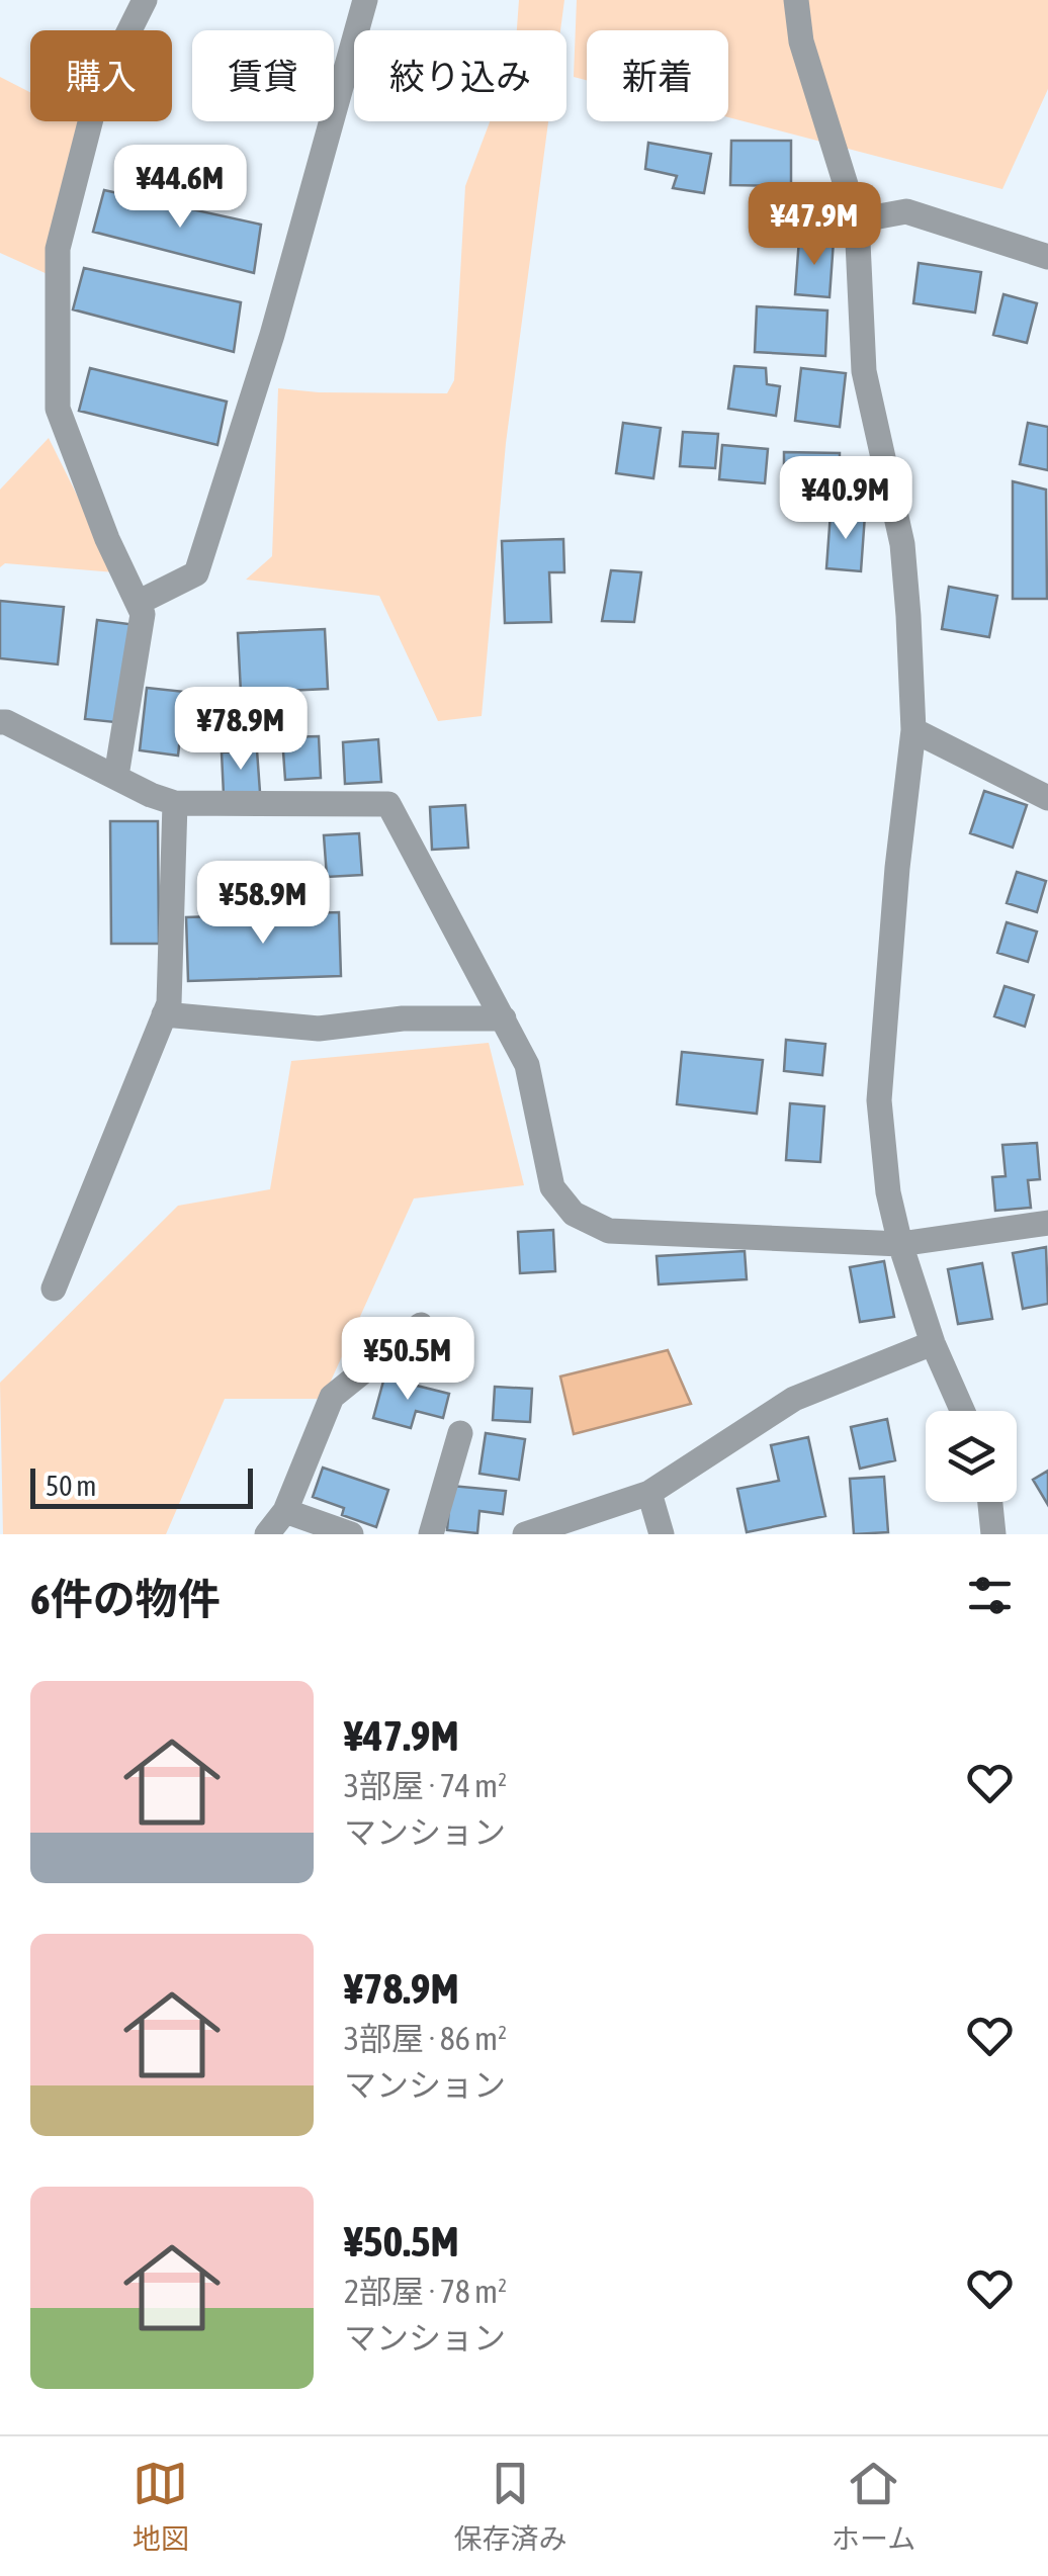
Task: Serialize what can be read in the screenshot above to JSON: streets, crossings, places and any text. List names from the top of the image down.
{
  "scale_bar": "50 m",
  "page": {
    "chip": [
      "購入",
      "賃貸",
      "絞り込み",
      "新着"
    ],
    "price": [
      "¥44.6M",
      "¥47.9M",
      "¥40.9M",
      "¥78.9M",
      "¥58.9M",
      "¥50.5M"
    ],
    "scale": "50 m",
    "heading": "6件の物件",
    "list": [
      {
        "name": "¥47.9M",
        "note": "3部屋 · 74 m² · マンション"
      },
      {
        "name": "¥78.9M",
        "note": "3部屋 · 86 m² · マンション"
      },
      {
        "name": "¥50.5M",
        "note": "2部屋 · 78 m² · マンション"
      }
    ],
    "tabs": ["地図", "保存済み", "ホーム"]
  }
}
